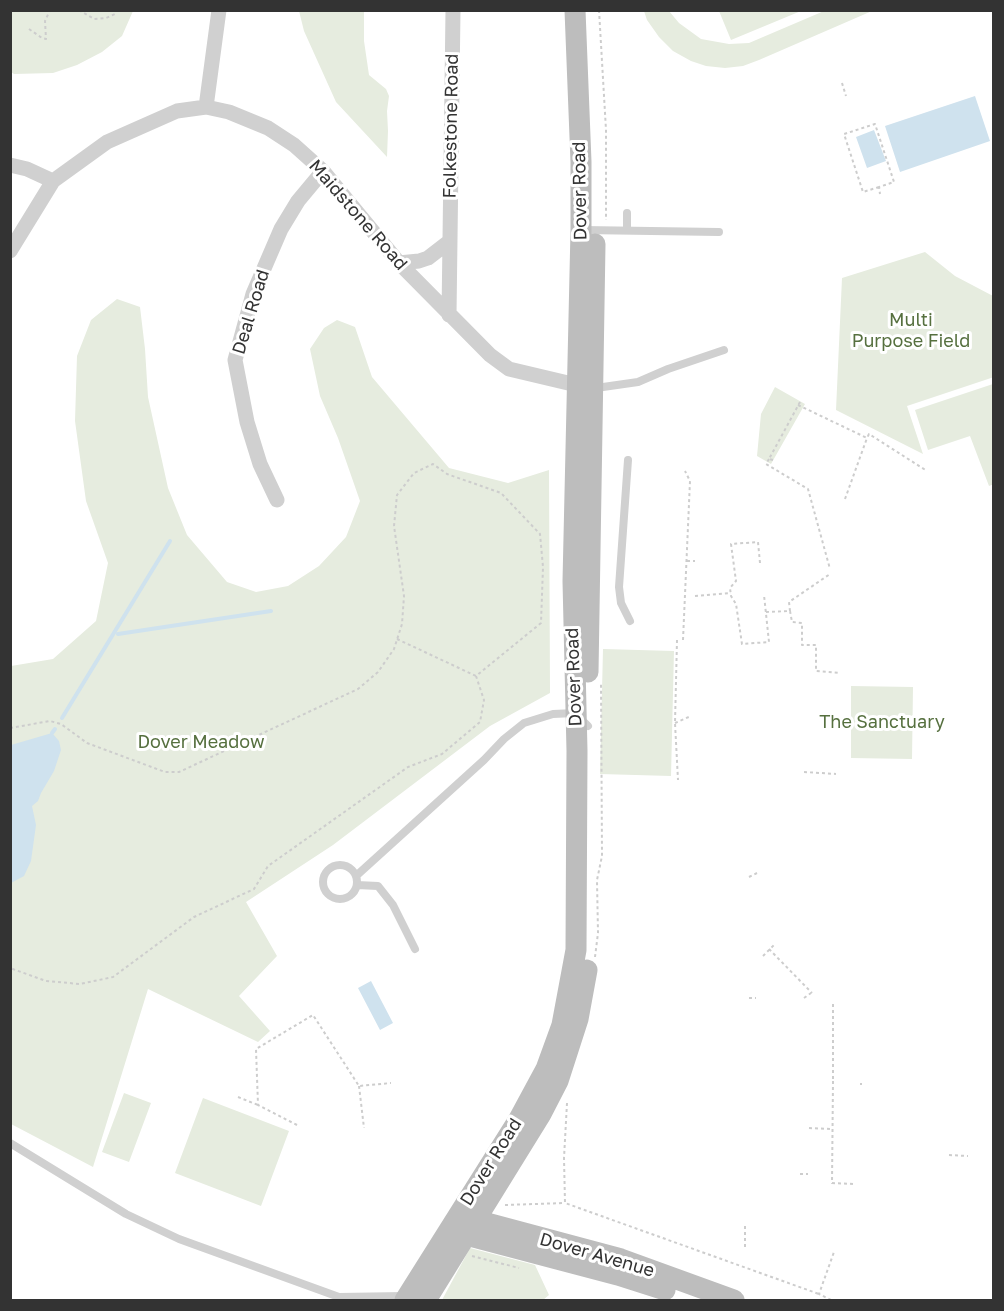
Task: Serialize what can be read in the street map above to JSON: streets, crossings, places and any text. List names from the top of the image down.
{
  "streets": {
    "street": [
      "Folkestone Road",
      "Dover Road",
      "Maidstone Road",
      "Deal Road",
      "Dover Avenue"
    ]
  },
  "crossings": [
    ["Folkestone Road", "Maidstone Road"],
    ["Dover Road", "Maidstone Road"],
    ["Dover Road", "Dover Avenue"],
    ["Maidstone Road", "Deal Road"]
  ],
  "parks": ["Multi Purpose Field", "The Sanctuary", "Dover Meadow"]
}
